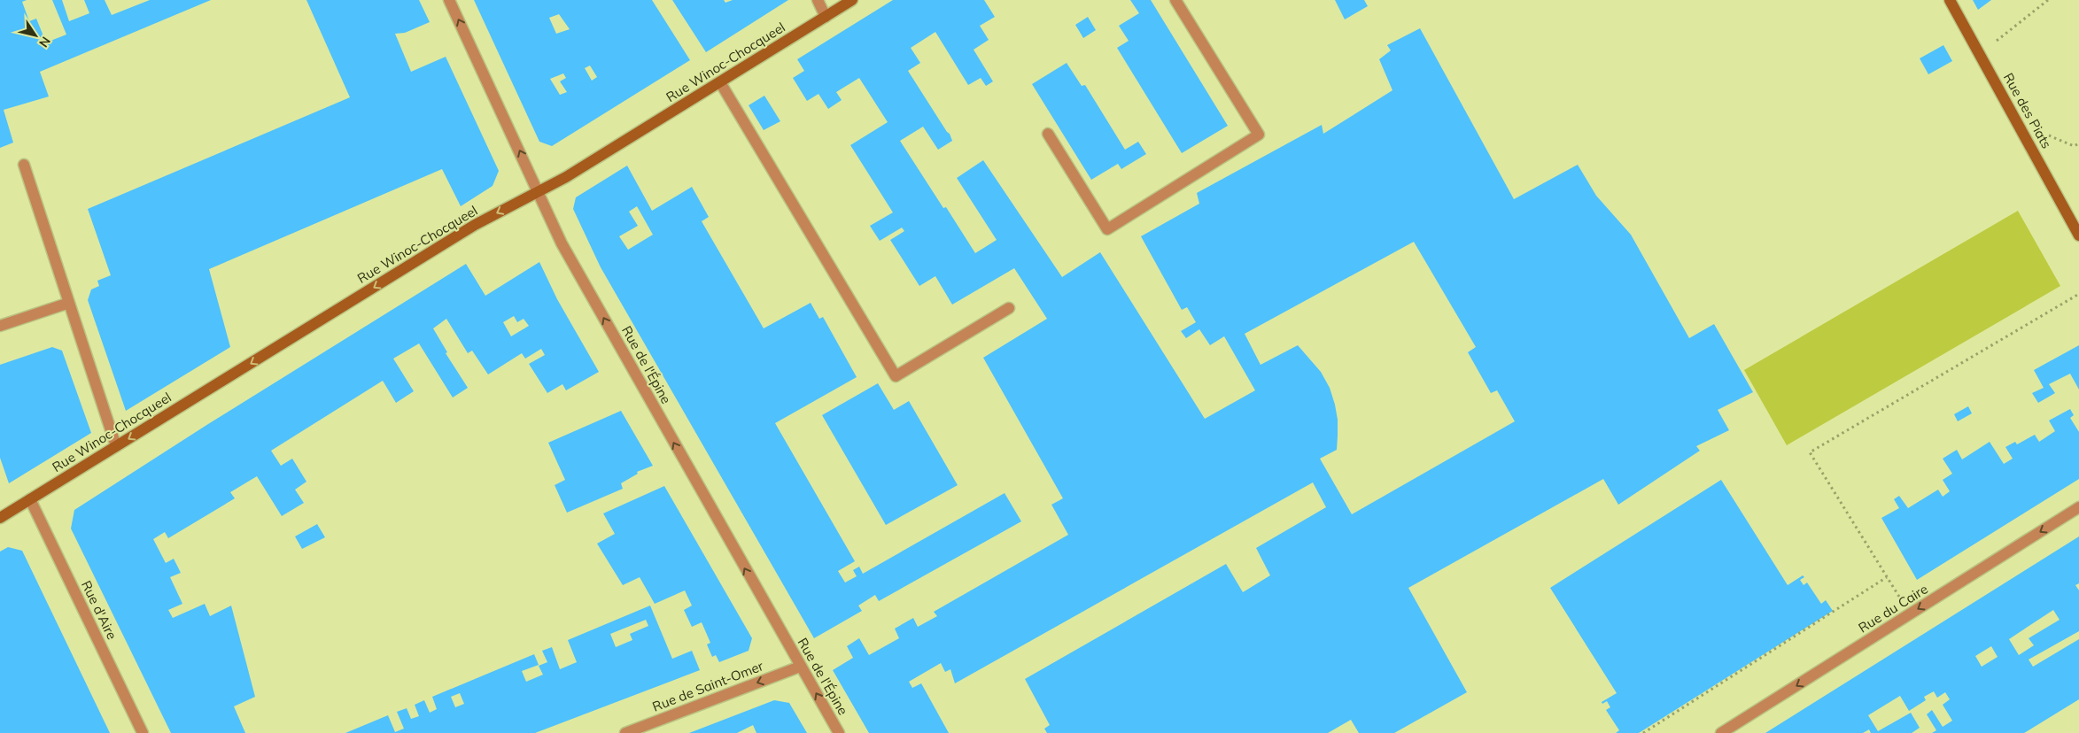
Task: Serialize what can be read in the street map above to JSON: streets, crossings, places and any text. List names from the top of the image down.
{
  "streets": {
    "street": [
      "Rue Winoc-Chocqueel",
      "Rue des Piats",
      "Rue de l'Épine",
      "Rue du Caire",
      "Rue d'Aire",
      "Rue de Saint-Omer"
    ]
  },
  "crossings": [
    ["Rue Winoc-Chocqueel", "Rue de l'Épine"],
    ["Rue Winoc-Chocqueel", "Rue d'Aire"],
    ["Rue de l'Épine", "Rue de Saint-Omer"]
  ],
  "one_way": [
    "Rue Winoc-Chocqueel",
    "Rue de l'Épine",
    "Rue du Caire",
    "Rue de Saint-Omer"
  ],
  "north": "bottom right"
}
